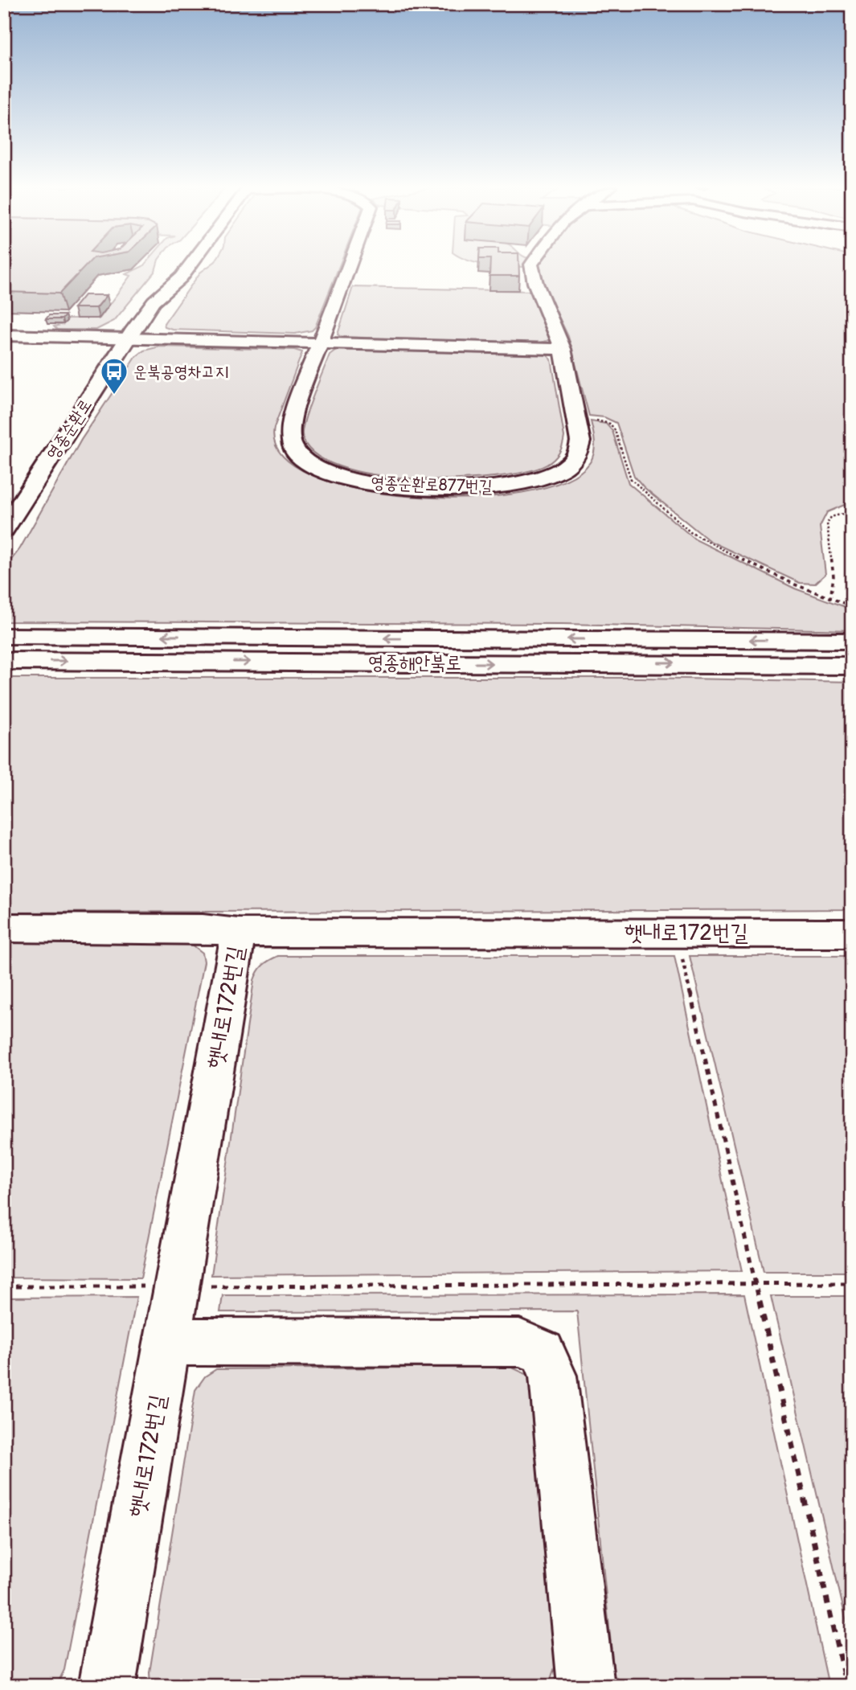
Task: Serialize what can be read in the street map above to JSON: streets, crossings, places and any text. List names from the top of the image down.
{
  "streets": {
    "main road": [
      "영종순환로",
      "영종순환로877번길",
      "영종해안북로",
      "햇내로172번길"
    ]
  },
  "places": {
    "bus stop": ["운북공영차고지"]
  }
}
